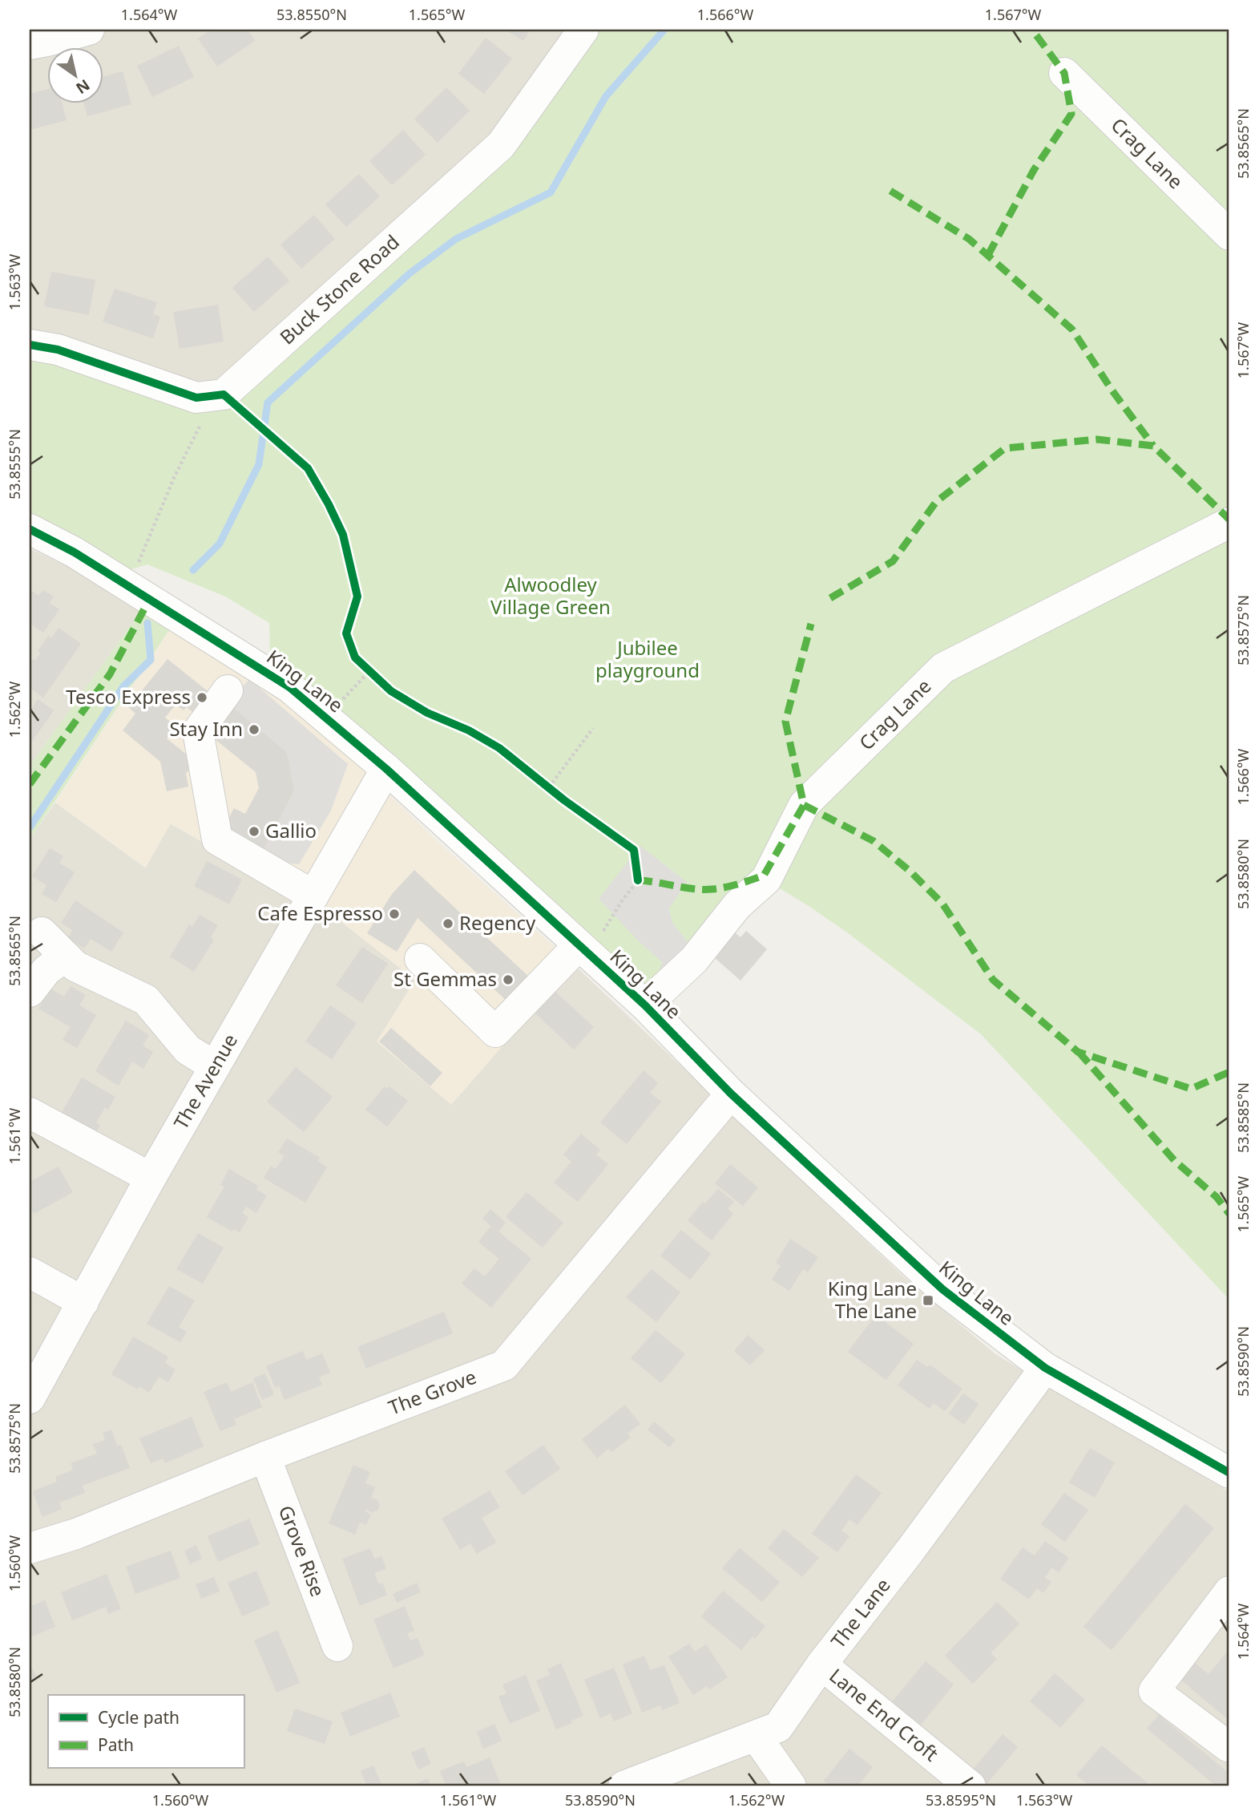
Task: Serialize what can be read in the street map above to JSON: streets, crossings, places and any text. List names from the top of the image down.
{
  "streets": {
    "street": [
      "Crag Lane",
      "Buck Stone Road",
      "King Lane",
      "The Avenue",
      "The Grove",
      "Grove Rise",
      "The Lane",
      "Lane End Croft"
    ]
  },
  "crossings": [
    ["Crag Lane", "King Lane"],
    ["King Lane", "The Avenue"],
    ["King Lane", "The Grove"],
    ["King Lane", "The Lane"],
    ["The Grove", "Grove Rise"],
    ["The Lane", "Lane End Croft"]
  ],
  "parks": ["Alwoodley Village Green", "Jubilee playground"],
  "places": {
    "other": [
      "Tesco Express",
      "Stay Inn",
      "Gallio",
      "Cafe Espresso",
      "Regency",
      "St Gemmas"
    ],
    "transit": ["King Lane The Lane"]
  },
  "legend": ["Cycle path", "Path"],
  "north": "bottom right",
  "coordinates": [
    "1.564°W",
    "53.8550°N",
    "1.565°W",
    "1.566°W",
    "1.567°W",
    "53.8565°N",
    "1.563°W",
    "53.8555°N",
    "53.8575°N",
    "1.562°W",
    "53.8580°N",
    "53.8585°N",
    "1.561°W",
    "53.8590°N",
    "1.560°W",
    "53.8595°N"
  ]
}
